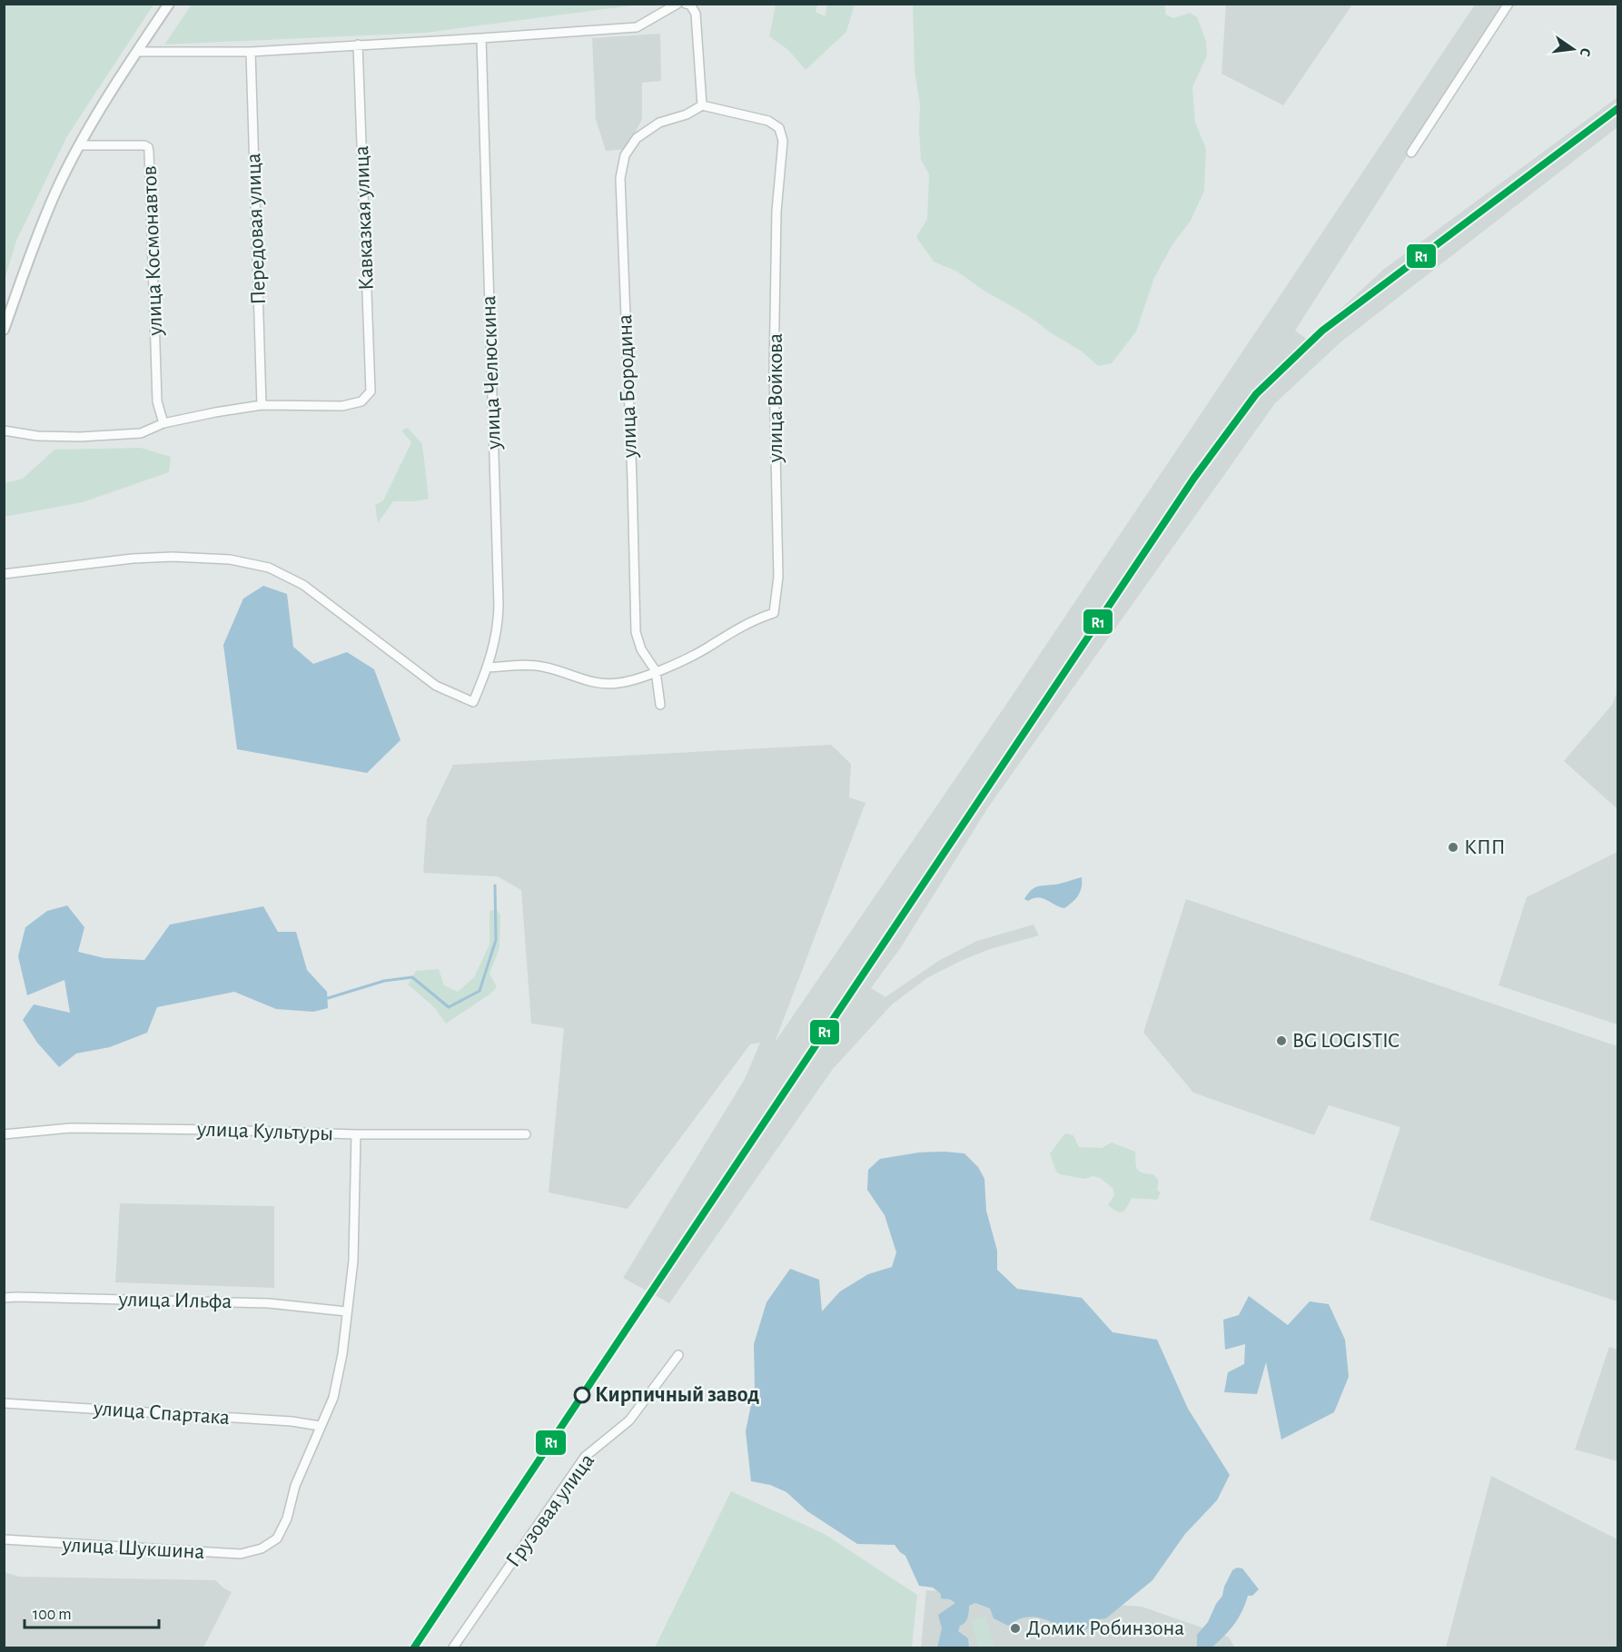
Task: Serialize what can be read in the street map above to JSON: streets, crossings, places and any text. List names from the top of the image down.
{
  "streets": {
    "street": [
      "Кавказкая улица",
      "Передовая улица",
      "улица Космонавтов",
      "улица Челюскина",
      "улица Бородина",
      "улица Войкова",
      "улица Культуры",
      "улица Ильфа",
      "улица Спартака",
      "Грузовая улица",
      "улица Шукшина"
    ]
  },
  "crossings": [
    ["Кавказкая улица", "Передовая улица"],
    ["улица Бородина", "улица Войкова"],
    ["улица Спартака", "улица Шукшина"]
  ],
  "places": [
    "КПП",
    "BG LOGISTIC",
    "Кирпичный завод",
    "Домик Робинзона"
  ],
  "lines": ["transit line R1"],
  "scale_bar": "100 m",
  "north": "right"
}
